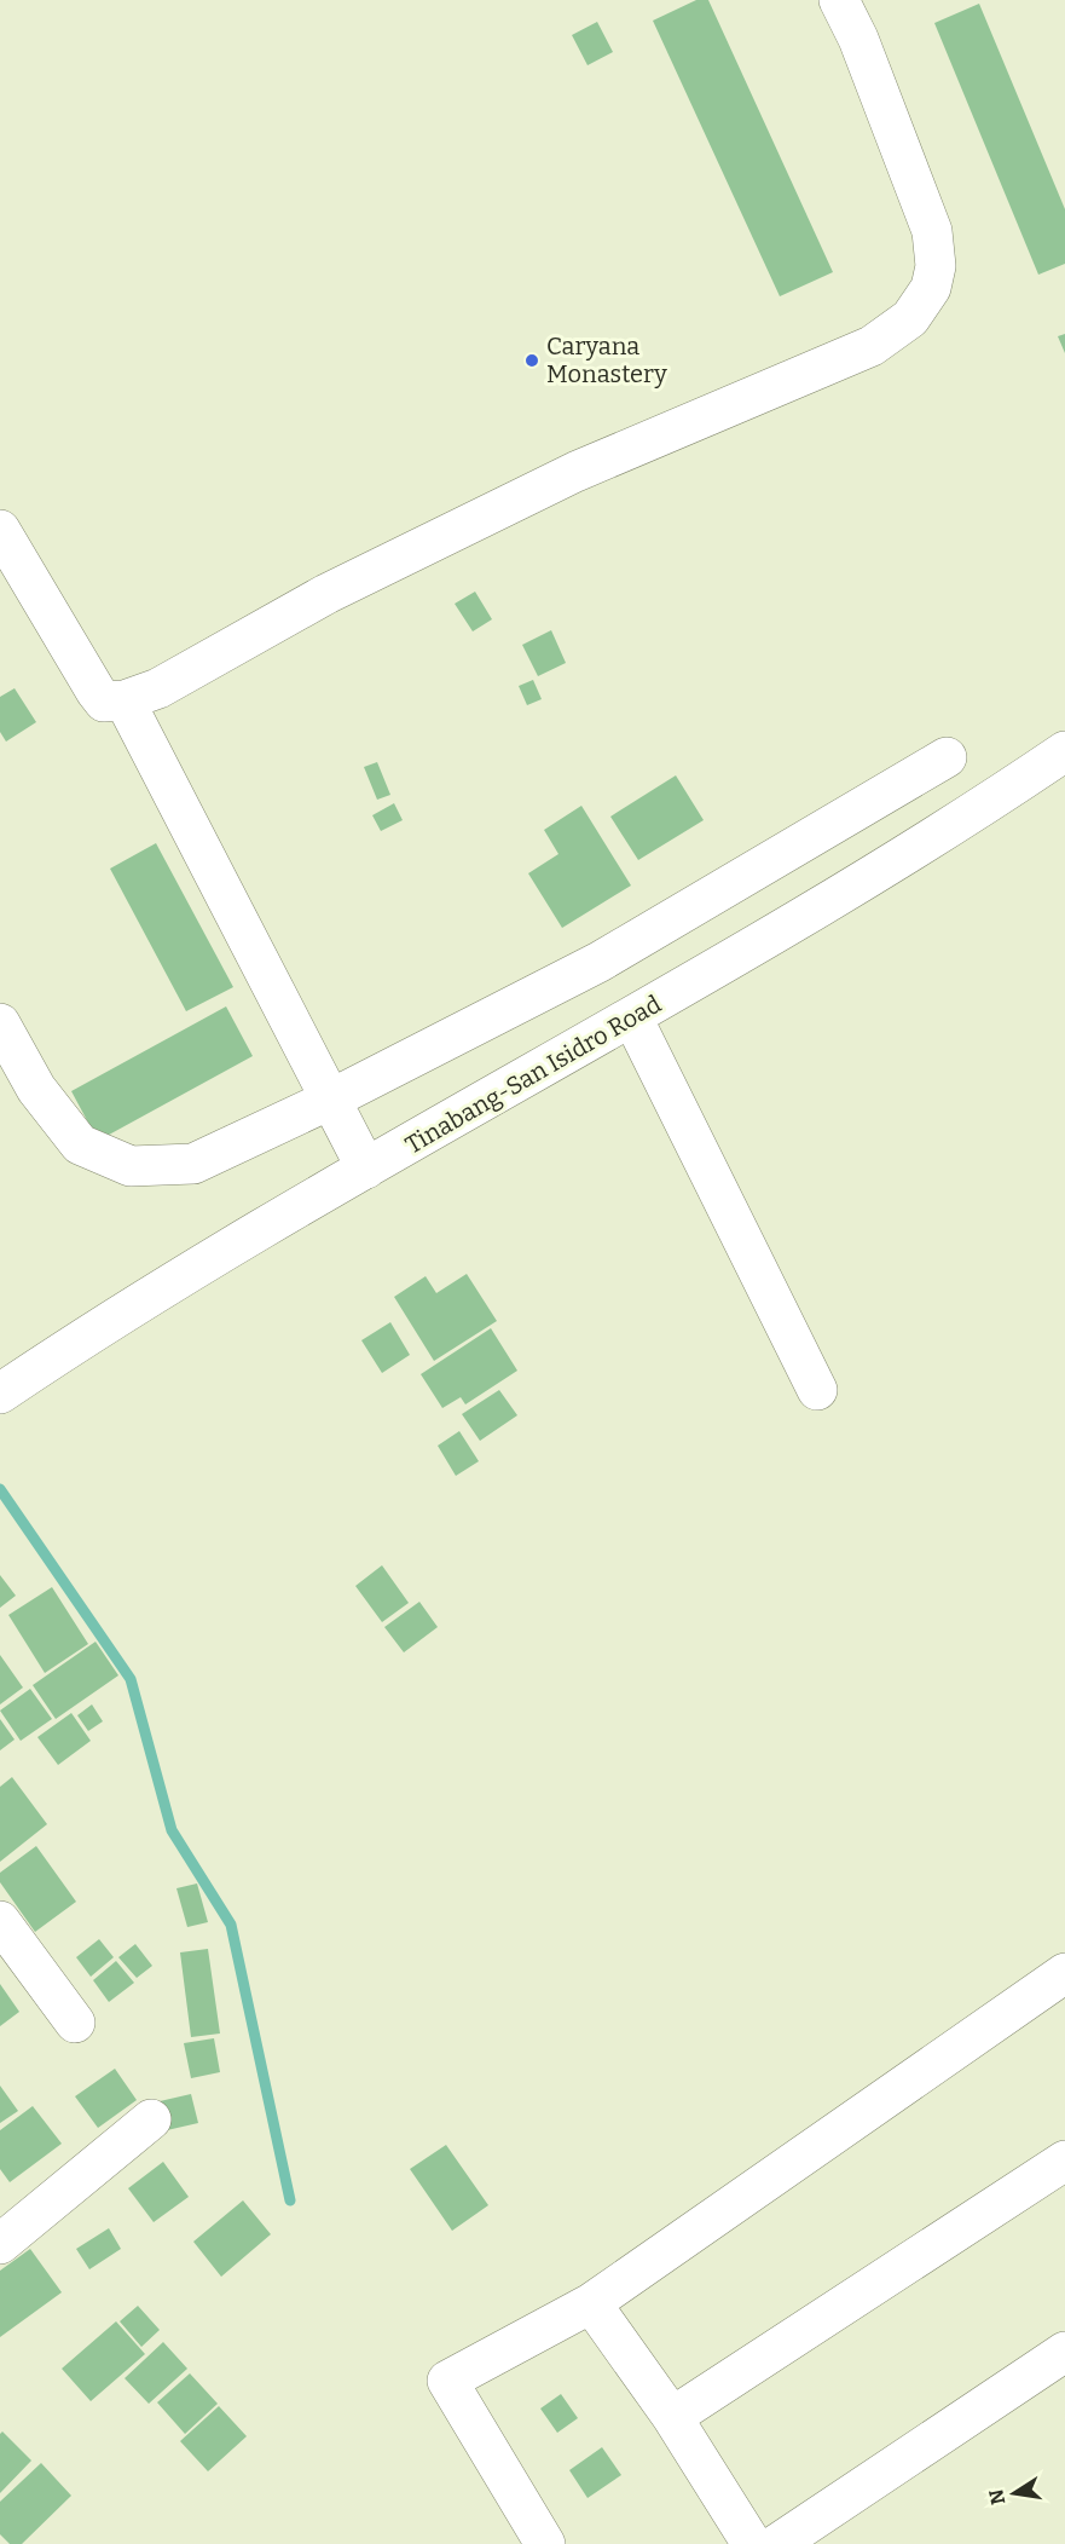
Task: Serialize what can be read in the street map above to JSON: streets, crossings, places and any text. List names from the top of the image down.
{
  "streets": {
    "street": ["Tinabang-San Isidro Road"]
  },
  "places": ["Caryana Monastery"],
  "north": "left"
}
